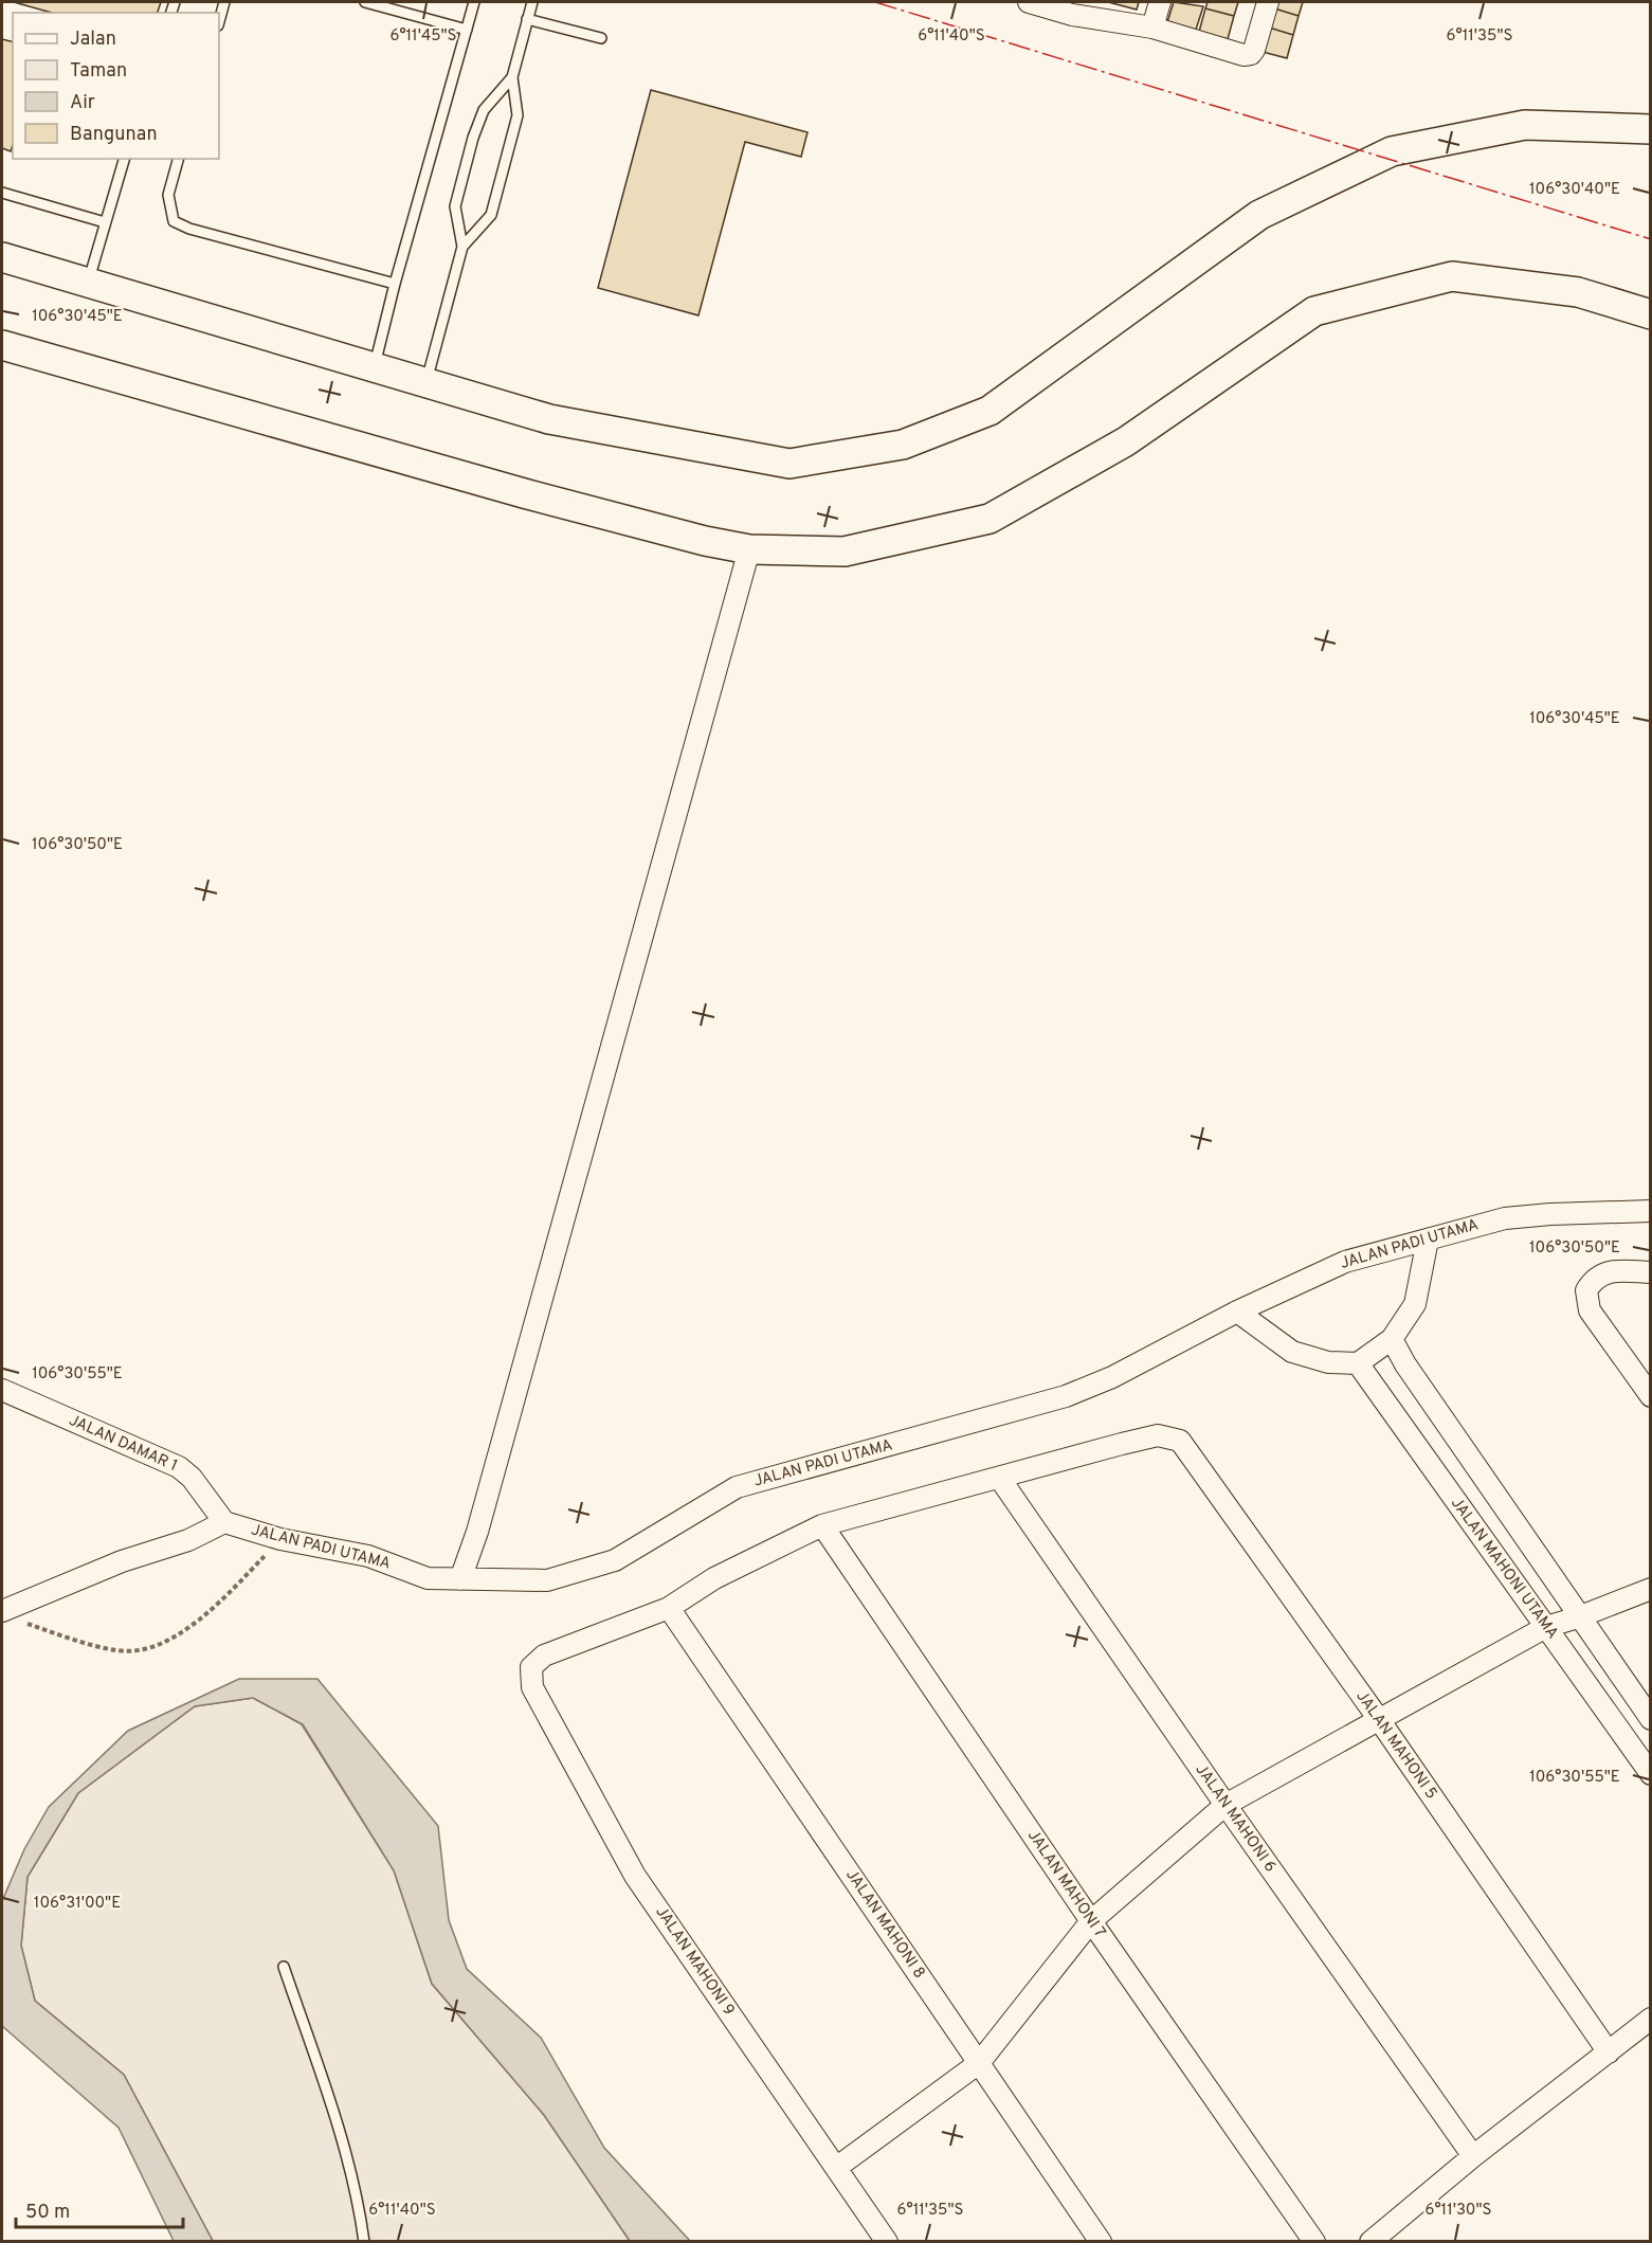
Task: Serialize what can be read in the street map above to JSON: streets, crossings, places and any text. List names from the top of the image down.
{
  "streets": {
    "street": [
      "JALAN PADI UTAMA",
      "JALAN DAMAR 1",
      "JALAN MAHONI UTAMA",
      "JALAN MAHONI 5",
      "JALAN MAHONI 6",
      "JALAN MAHONI 7",
      "JALAN MAHONI 8",
      "JALAN MAHONI 9"
    ]
  },
  "crossings": [
    ["JALAN PADI UTAMA", "JALAN DAMAR 1"],
    ["JALAN MAHONI 5", "JALAN MAHONI 6"],
    ["JALAN MAHONI 8", "JALAN MAHONI 9"]
  ],
  "legend": [
    "Jalan",
    "Taman",
    "Air",
    "Bangunan"
  ],
  "scale_bar": "50 m",
  "coordinates": [
    "6°11'45\"S",
    "6°11'40\"S",
    "6°11'35\"S",
    "106°30'40\"E",
    "106°30'45\"E",
    "106°30'50\"E",
    "106°30'55\"E",
    "106°31'00\"E",
    "6°11'30\"S"
  ]
}
